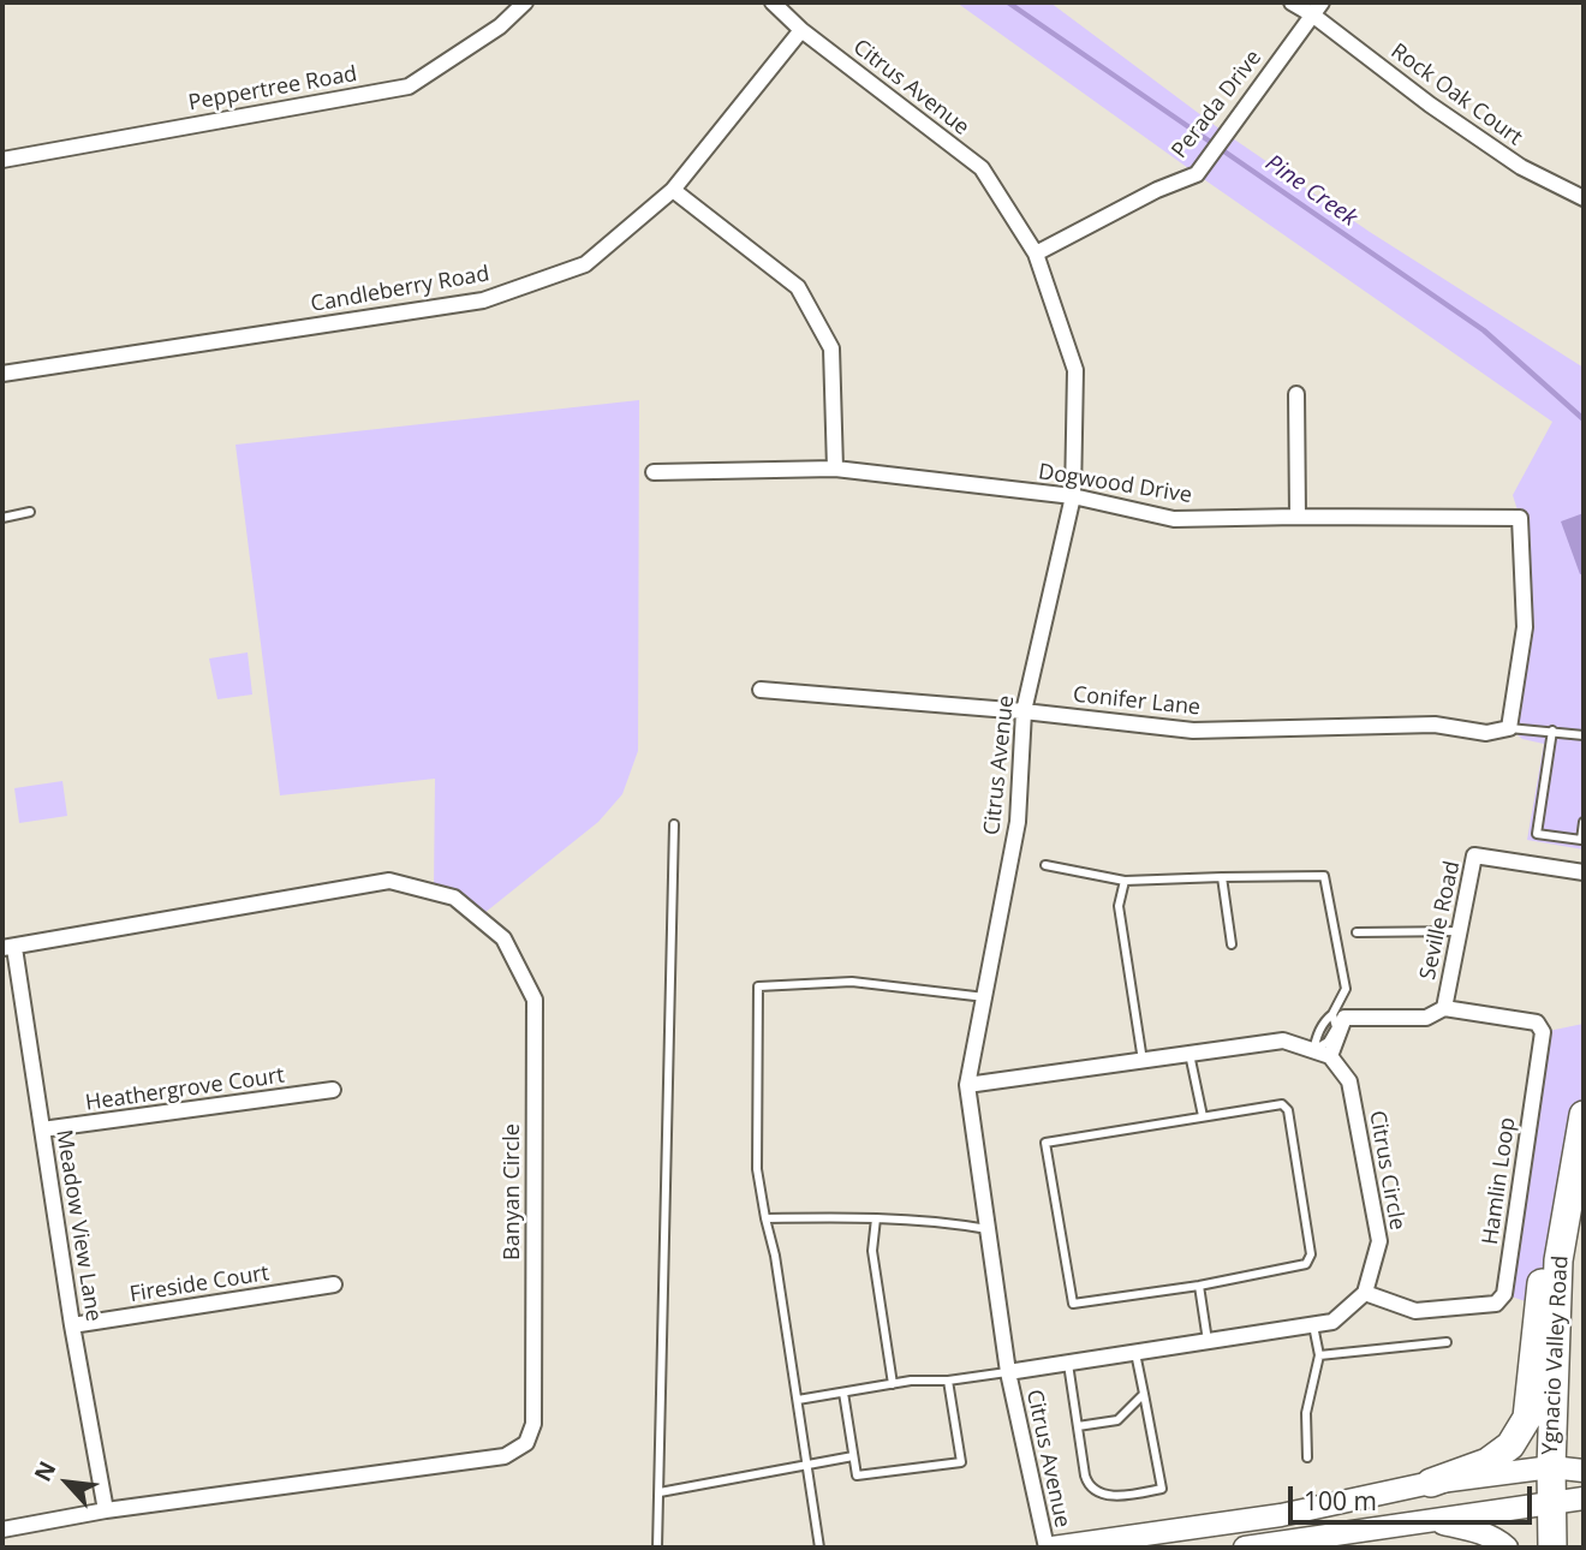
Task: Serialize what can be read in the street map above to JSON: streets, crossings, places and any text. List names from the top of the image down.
{
  "streets": {
    "highway": ["Ygnacio Valley Road"],
    "street": [
      "Citrus Avenue",
      "Peppertree Road",
      "Rock Oak Court",
      "Perada Drive",
      "Candleberry Road",
      "Dogwood Drive",
      "Conifer Lane",
      "Seville Road",
      "Heathergrove Court",
      "Citrus Circle",
      "Hamlin Loop",
      "Banyan Circle",
      "Meadow View Lane",
      "Fireside Court"
    ]
  },
  "crossings": [
    ["Citrus Avenue", "Perada Drive"],
    ["Citrus Avenue", "Candleberry Road"],
    ["Citrus Avenue", "Dogwood Drive"],
    ["Citrus Avenue", "Conifer Lane"],
    ["Rock Oak Court", "Perada Drive"],
    ["Dogwood Drive", "Conifer Lane"],
    ["Seville Road", "Citrus Circle"],
    ["Seville Road", "Hamlin Loop"],
    ["Heathergrove Court", "Meadow View Lane"],
    ["Citrus Circle", "Hamlin Loop"],
    ["Banyan Circle", "Meadow View Lane"],
    ["Meadow View Lane", "Fireside Court"]
  ],
  "water": ["Pine Creek"],
  "scale_bar": "100 m",
  "north": "top left"
}
